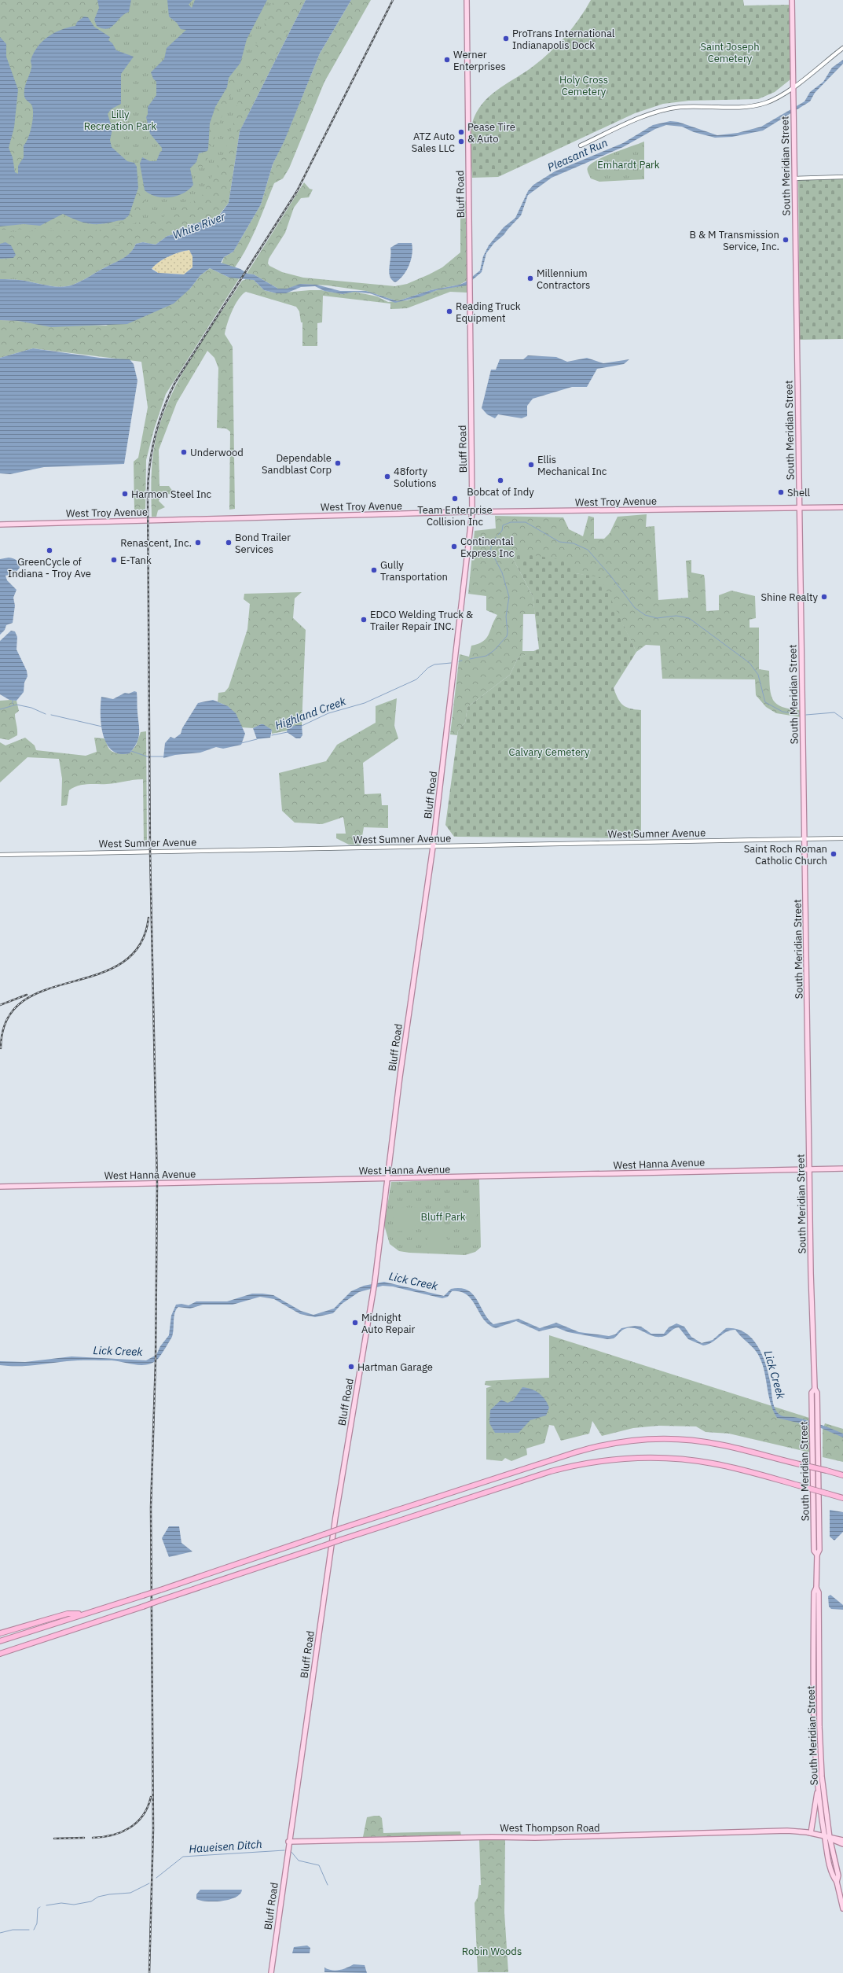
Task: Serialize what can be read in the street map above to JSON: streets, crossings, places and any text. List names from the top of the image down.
{
  "streets": {
    "main road": [
      "South Meridian Street",
      "Bluff Road",
      "West Troy Avenue",
      "West Hanna Avenue",
      "West Thompson Road"
    ],
    "street": ["West Sumner Avenue"]
  },
  "crossings": [
    ["South Meridian Street", "West Troy Avenue"],
    ["South Meridian Street", "West Sumner Avenue"],
    ["South Meridian Street", "West Hanna Avenue"],
    ["South Meridian Street", "West Thompson Road"],
    ["Bluff Road", "West Troy Avenue"],
    ["Bluff Road", "West Sumner Avenue"],
    ["Bluff Road", "West Hanna Avenue"],
    ["Bluff Road", "West Thompson Road"]
  ],
  "water": [
    "Pleasant Run",
    "White River",
    "Highland Creek",
    "Lick Creek",
    "Haueisen Ditch"
  ],
  "parks": [
    "Saint Joseph Cemetery",
    "Holy Cross Cemetery",
    "Lilly Recreation Park",
    "Emhardt Park",
    "Calvary Cemetery",
    "Bluff Park",
    "Robin Woods"
  ],
  "places": [
    "ProTrans International Indianapolis Dock",
    "Werner Enterprises",
    "Pease Tire & Auto",
    "ATZ Auto Sales LLC",
    "B & M Transmission Service, Inc.",
    "Millennium Contractors",
    "Reading Truck Equipment",
    "Underwood",
    "Dependable Sandblast Corp",
    "Ellis Mechanical Inc",
    "48forty Solutions",
    "Bobcat of Indy",
    "Shell",
    "Harmon Steel Inc",
    "Team Enterprise Collision Inc",
    "Renascent, Inc.",
    "Bond Trailer Services",
    "Continental Express Inc",
    "GreenCycle of Indiana - Troy Ave",
    "E-Tank",
    "Gully Transportation",
    "Shine Realty",
    "EDCO Welding Truck & Trailer Repair INC.",
    "Saint Roch Roman Catholic Church",
    "Midnight Auto Repair",
    "Hartman Garage"
  ]
}
